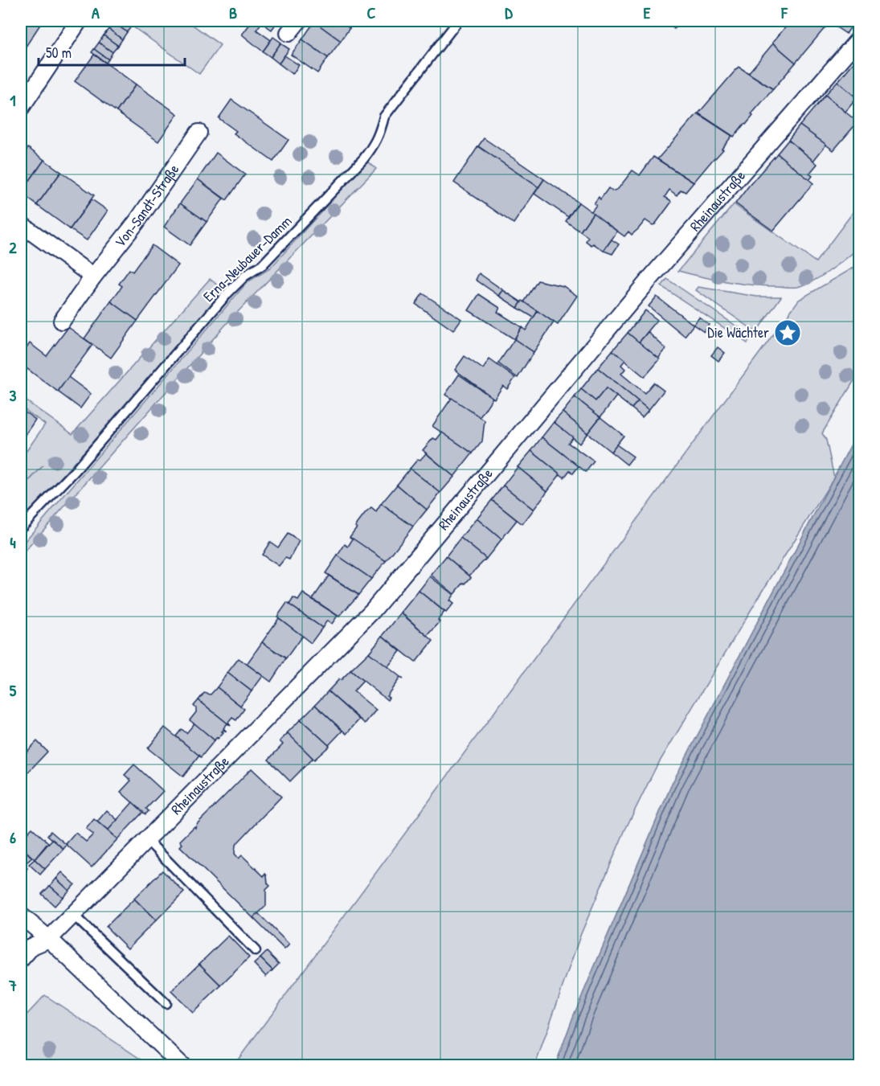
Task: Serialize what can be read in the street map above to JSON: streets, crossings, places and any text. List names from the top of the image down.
{
  "streets": {
    "street": ["Rheinaustraße", "Von-Sandt-Straße"],
    "lane": ["Erna-Neubauer-Damm"]
  },
  "places": {
    "place": ["Die Wächter"]
  },
  "scale_bar": "50 m",
  "grid": {
    "columns": [
      "A",
      "B",
      "C",
      "D",
      "E",
      "F"
    ],
    "rows": [
      "1",
      "2",
      "3",
      "4",
      "5",
      "6",
      "7"
    ]
  }
}
